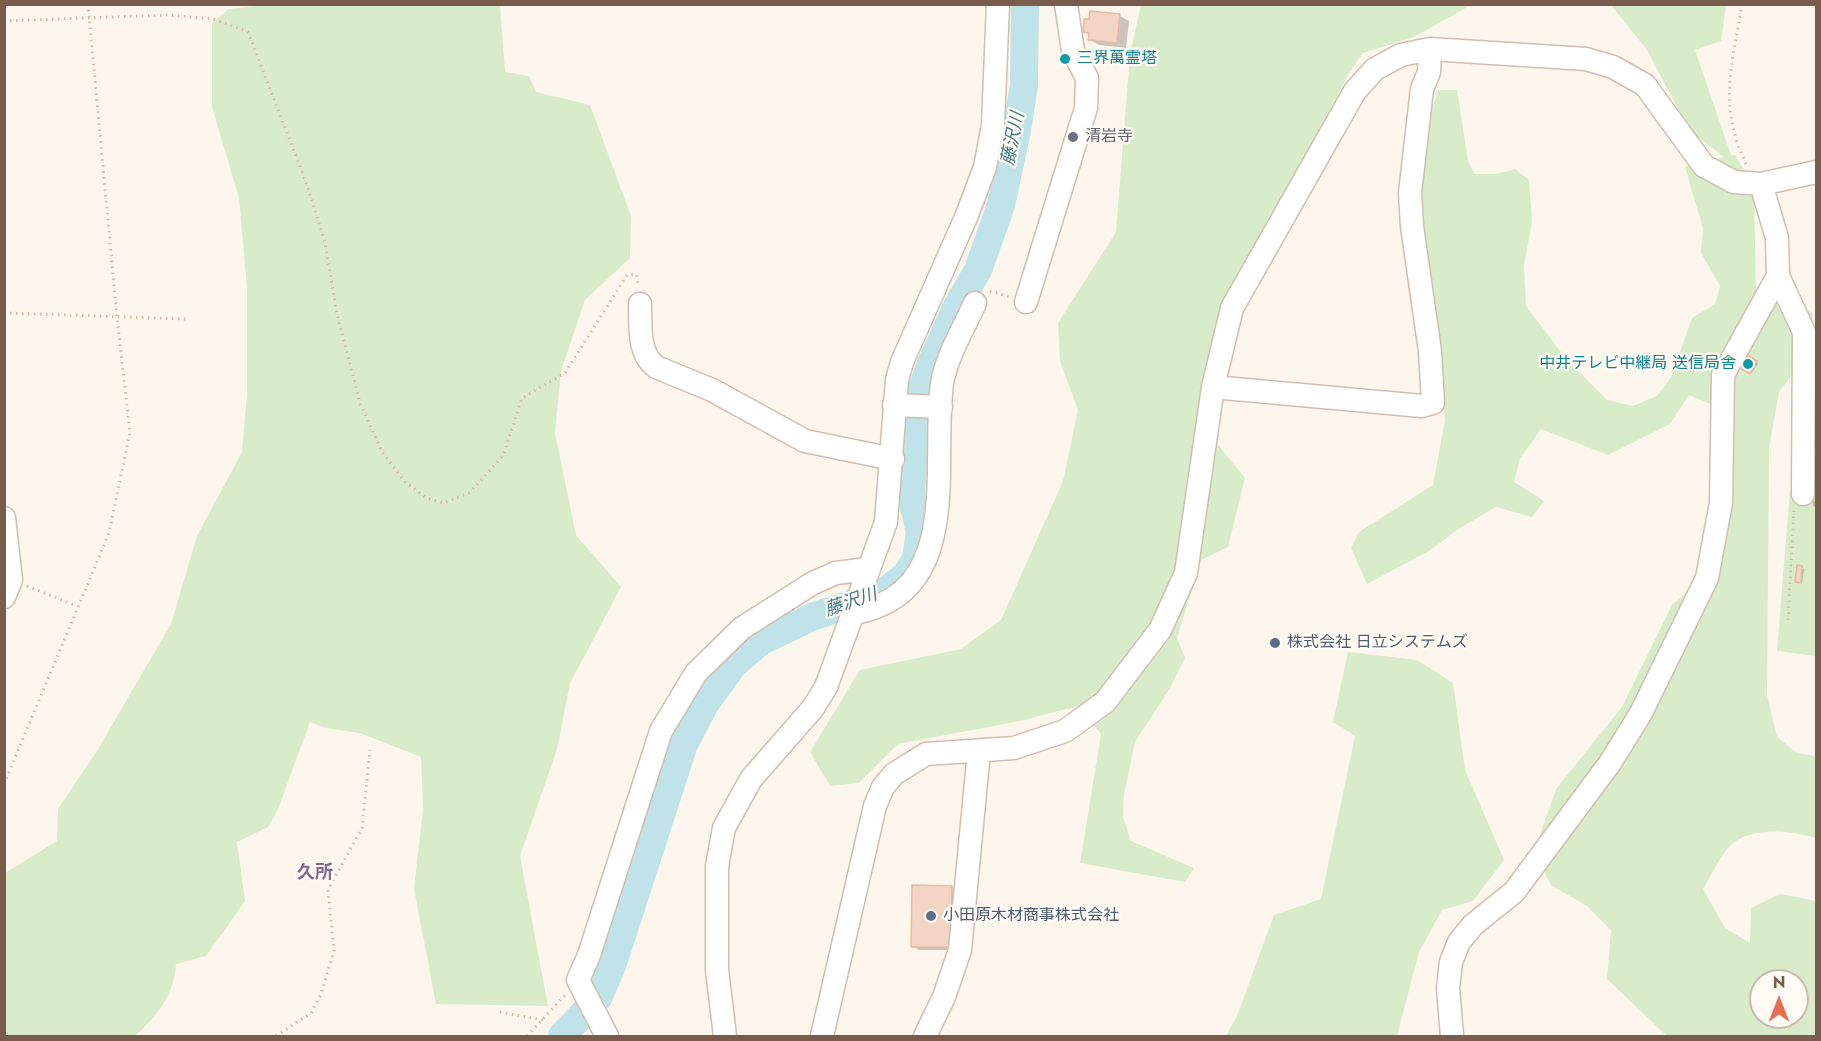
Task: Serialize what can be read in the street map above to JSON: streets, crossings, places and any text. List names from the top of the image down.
{
  "districts": ["久所"],
  "water": ["藤沢川"],
  "places": [
    "三界萬霊塔",
    "清岩寺",
    "中井テレビ中継局 送信局舎",
    "株式会社 日立システムズ",
    "小田原木材商事株式会社"
  ],
  "north": "top"
}
